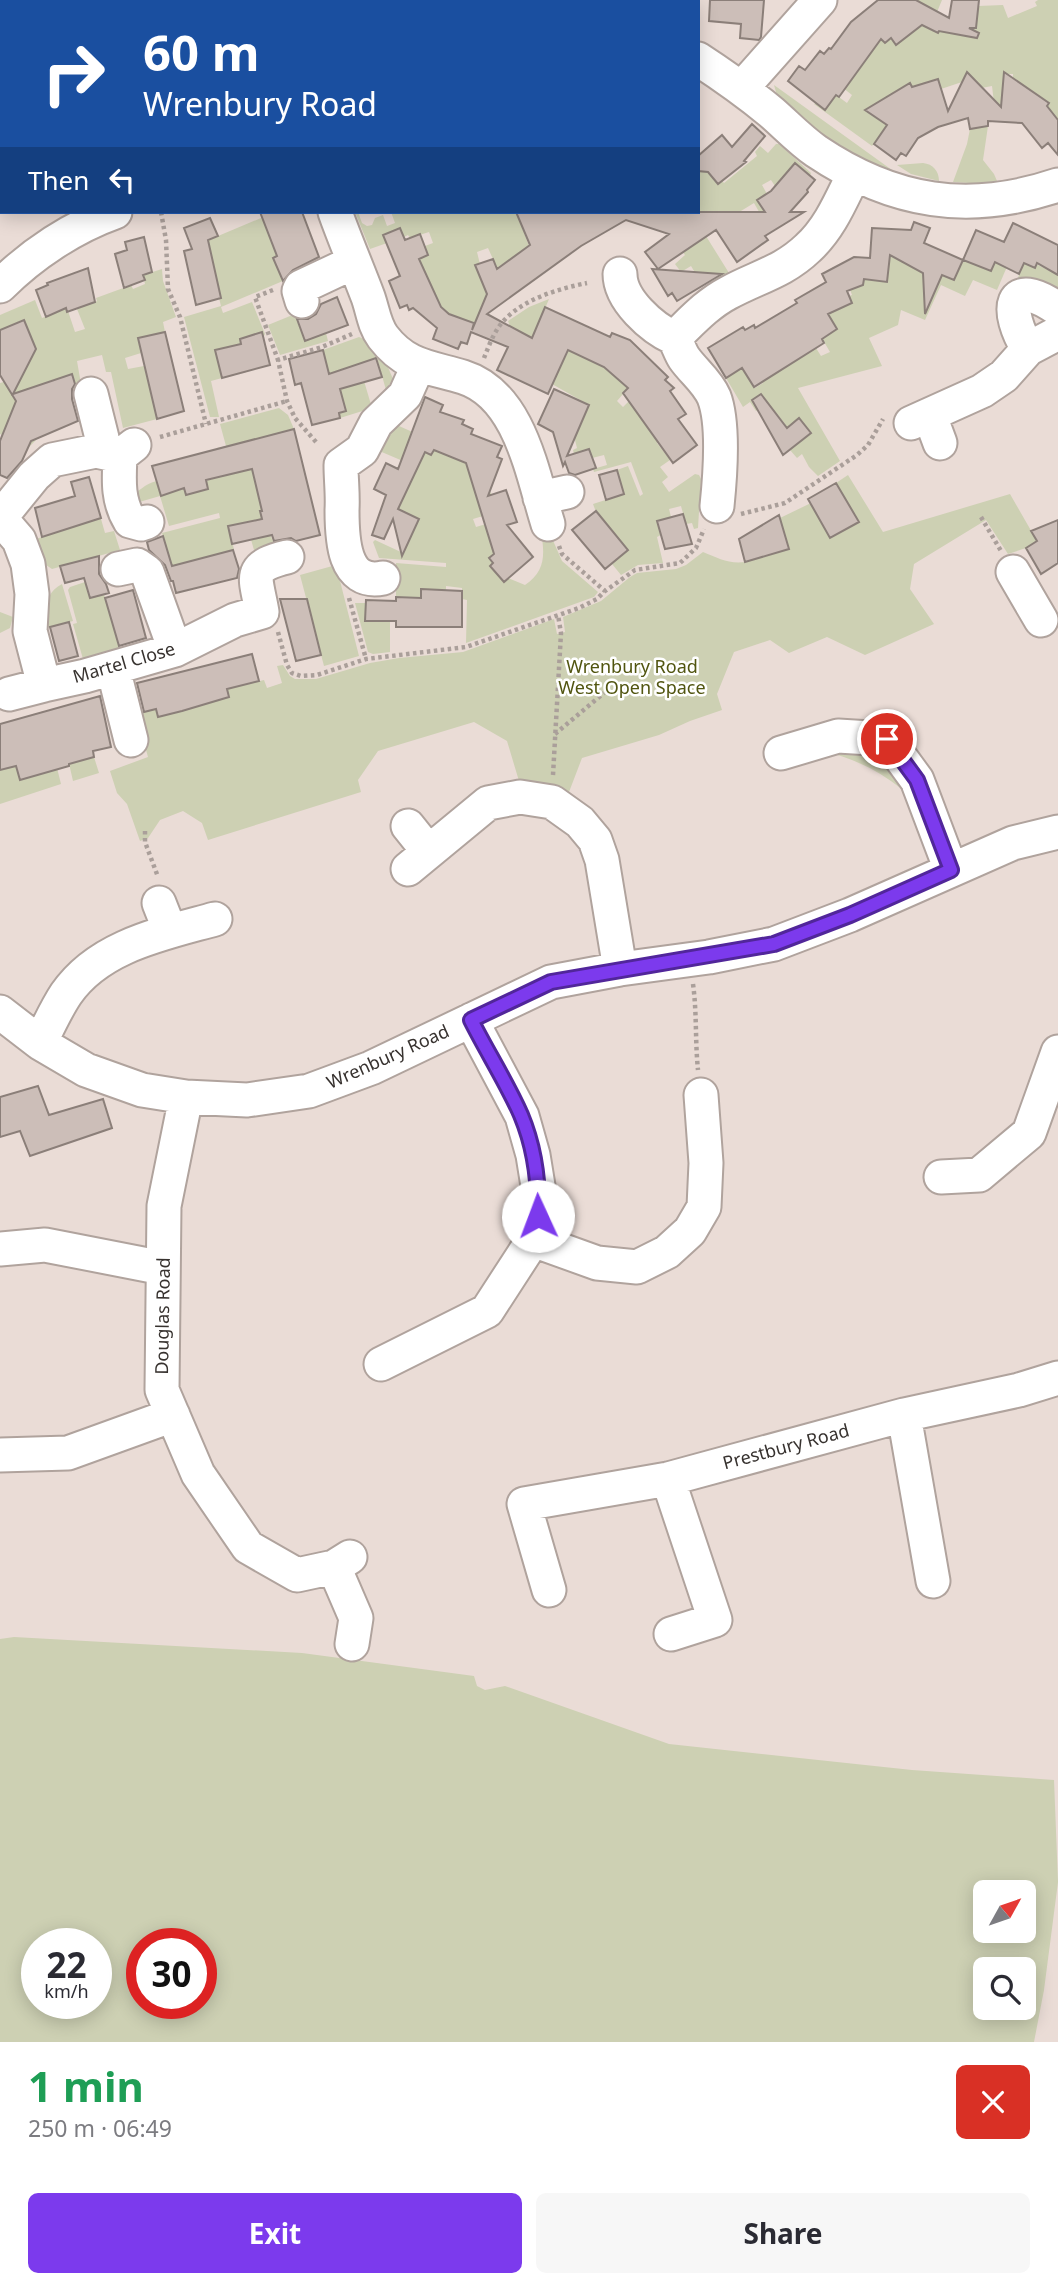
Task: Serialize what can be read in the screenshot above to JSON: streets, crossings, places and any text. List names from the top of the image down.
{
  "streets": {
    "street": [
      "Martel Close",
      "Wrenbury Road",
      "Douglas Road",
      "Prestbury Road"
    ]
  },
  "crossings": [
    ["Wrenbury Road", "Douglas Road"]
  ],
  "parks": ["Wrenbury Road West Open Space"],
  "north": "top right",
  "page": {
    "turn": ["60 m", "Wrenbury Road"],
    "then": "Then",
    "speed": "22 km/h",
    "limit": "30",
    "heading": ["1 min", "250 m · 06:49"],
    "buttons": ["Exit", "Share"]
  }
}
